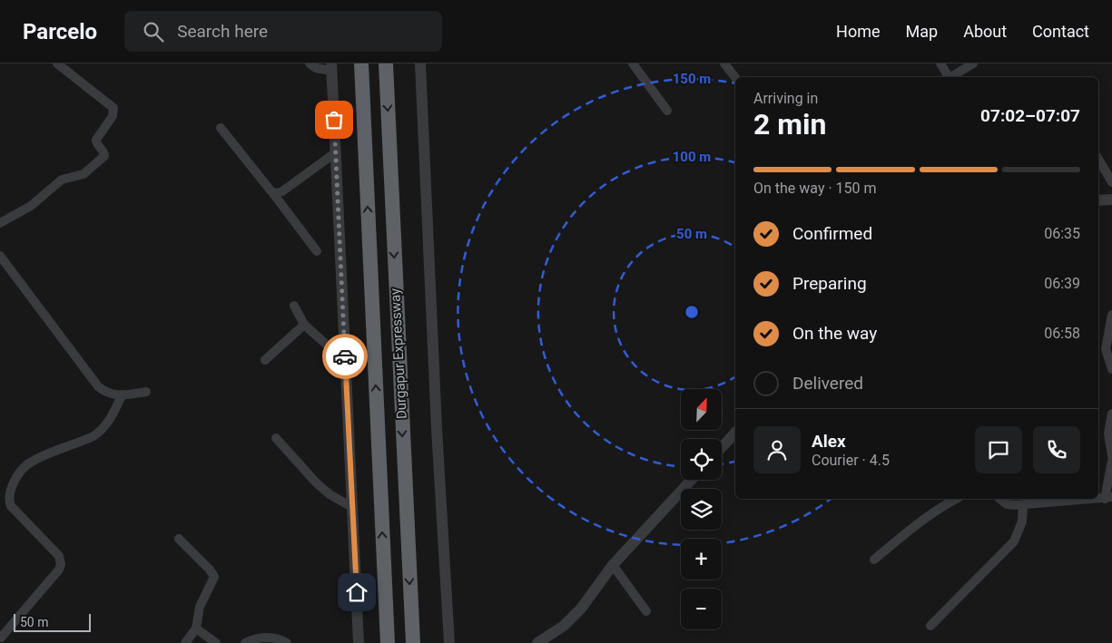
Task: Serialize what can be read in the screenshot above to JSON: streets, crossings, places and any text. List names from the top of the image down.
{
  "streets": {
    "highway": ["Durgapur Expressway"]
  },
  "scale_bar": "50 m",
  "north": "top right",
  "page": {
    "header": "Parcelo",
    "search": "Search here",
    "nav": [
      "Home",
      "Map",
      "About",
      "Contact"
    ],
    "heading": ["2 min", "Arriving in", "07:02–07:07"],
    "panel": ["Alex", "Courier · 4.5"],
    "bar": "On the way · 150 m",
    "list": [
      ["Confirmed", "06:35"],
      ["Preparing", "06:39"],
      ["On the way", "06:58"],
      "Delivered"
    ],
    "map_buttons": ["+", "−"],
    "scale": "50 m"
  },
  "rings": ["150 m", "100 m", "50 m"]
}
